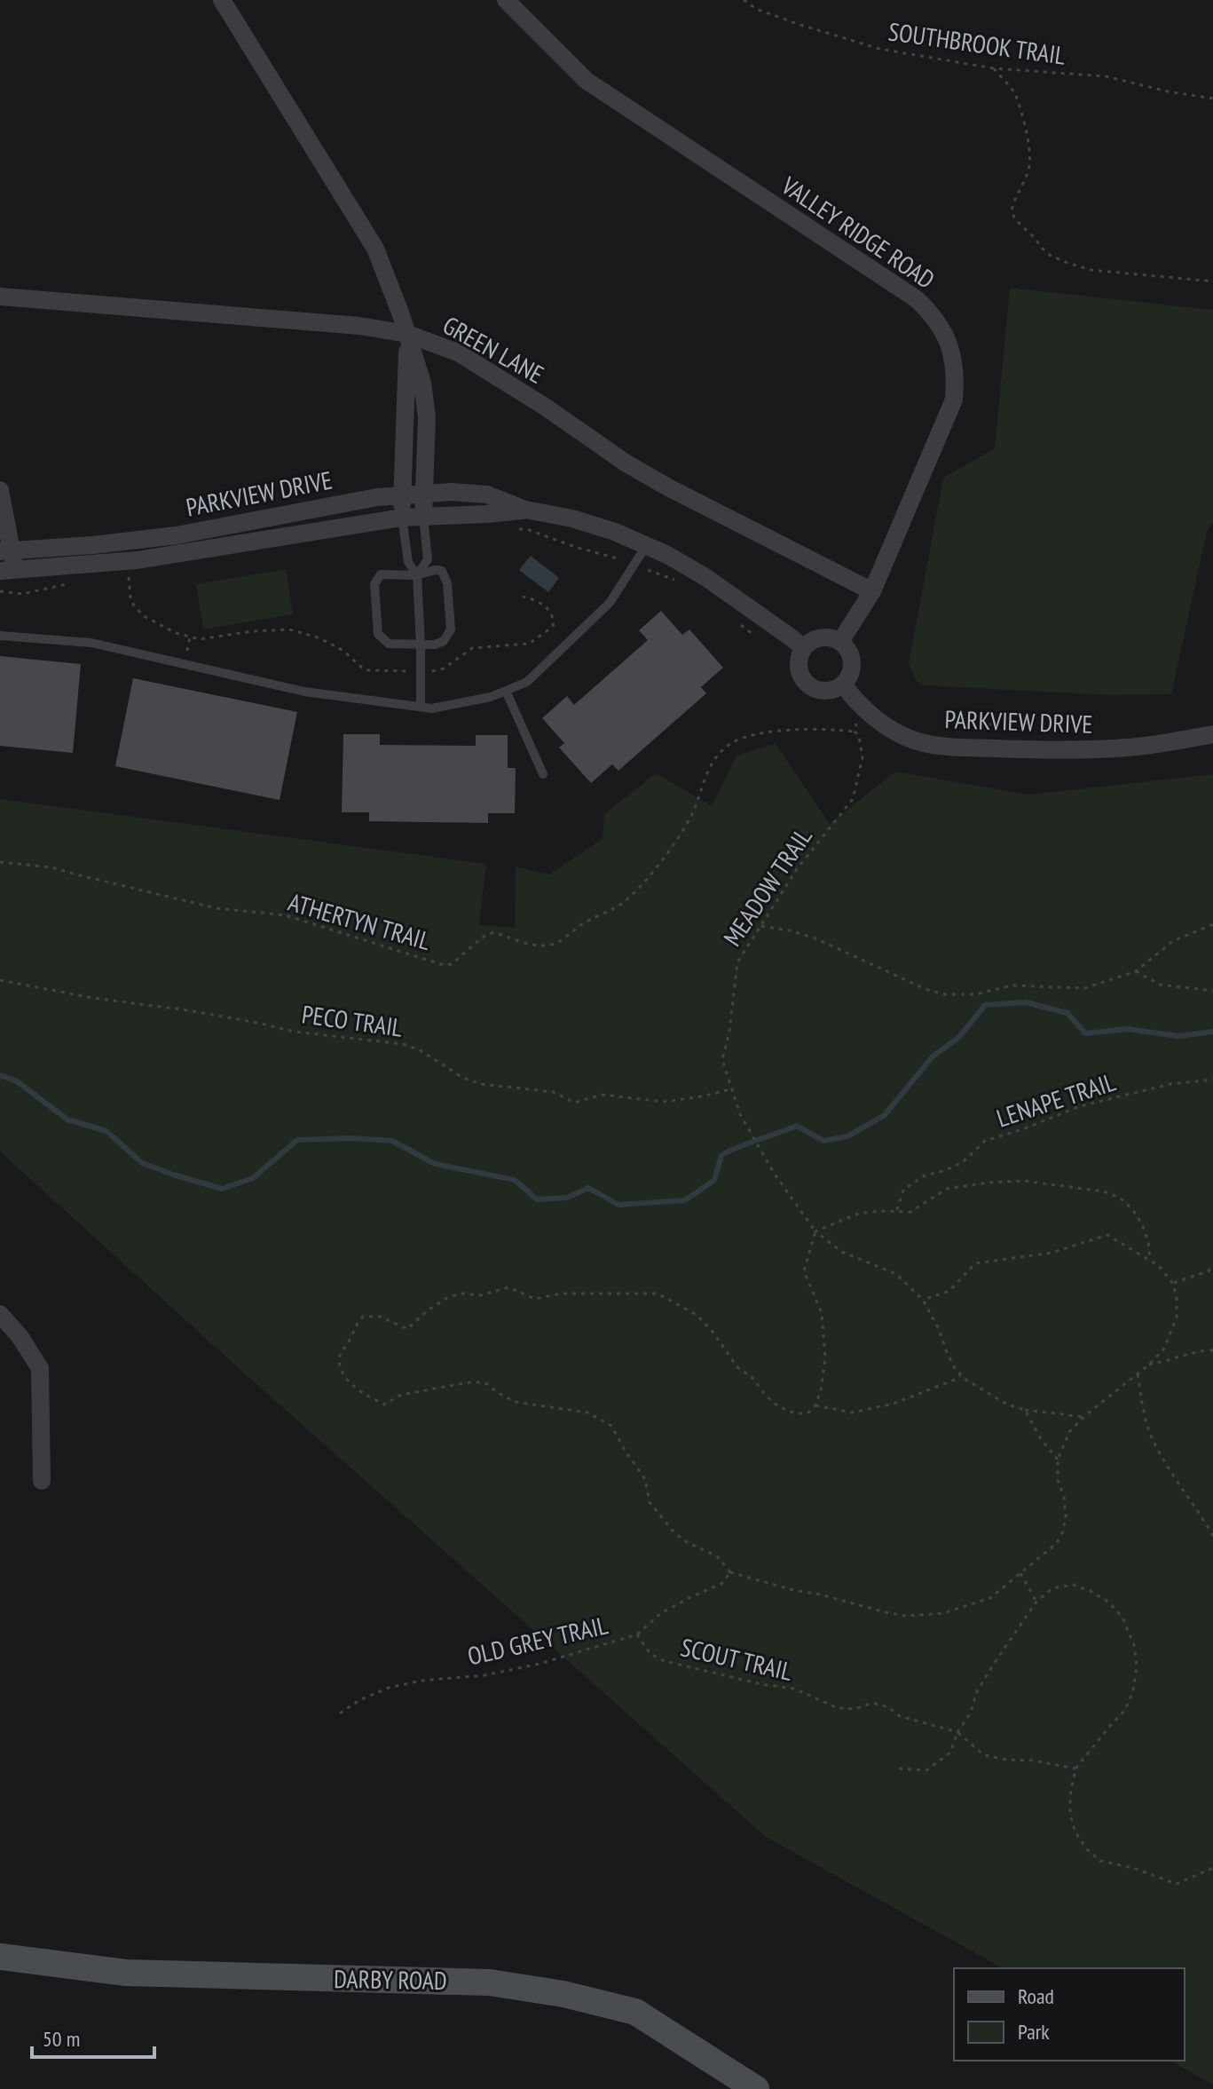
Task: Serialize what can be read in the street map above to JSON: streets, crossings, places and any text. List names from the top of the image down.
{
  "streets": {
    "main road": ["DARBY ROAD"],
    "street": ["VALLEY RIDGE ROAD", "GREEN LANE", "PARKVIEW DRIVE"],
    "path": [
      "SOUTHBROOK TRAIL",
      "MEADOW TRAIL",
      "ATHERTYN TRAIL",
      "PECO TRAIL",
      "LENAPE TRAIL",
      "OLD GREY TRAIL",
      "SCOUT TRAIL"
    ]
  },
  "crossings": [
    ["VALLEY RIDGE ROAD", "GREEN LANE"],
    ["VALLEY RIDGE ROAD", "PARKVIEW DRIVE"],
    ["MEADOW TRAIL", "ATHERTYN TRAIL"],
    ["MEADOW TRAIL", "PECO TRAIL"],
    ["OLD GREY TRAIL", "SCOUT TRAIL"]
  ],
  "legend": ["Road", "Park"],
  "scale_bar": "50 m"
}
